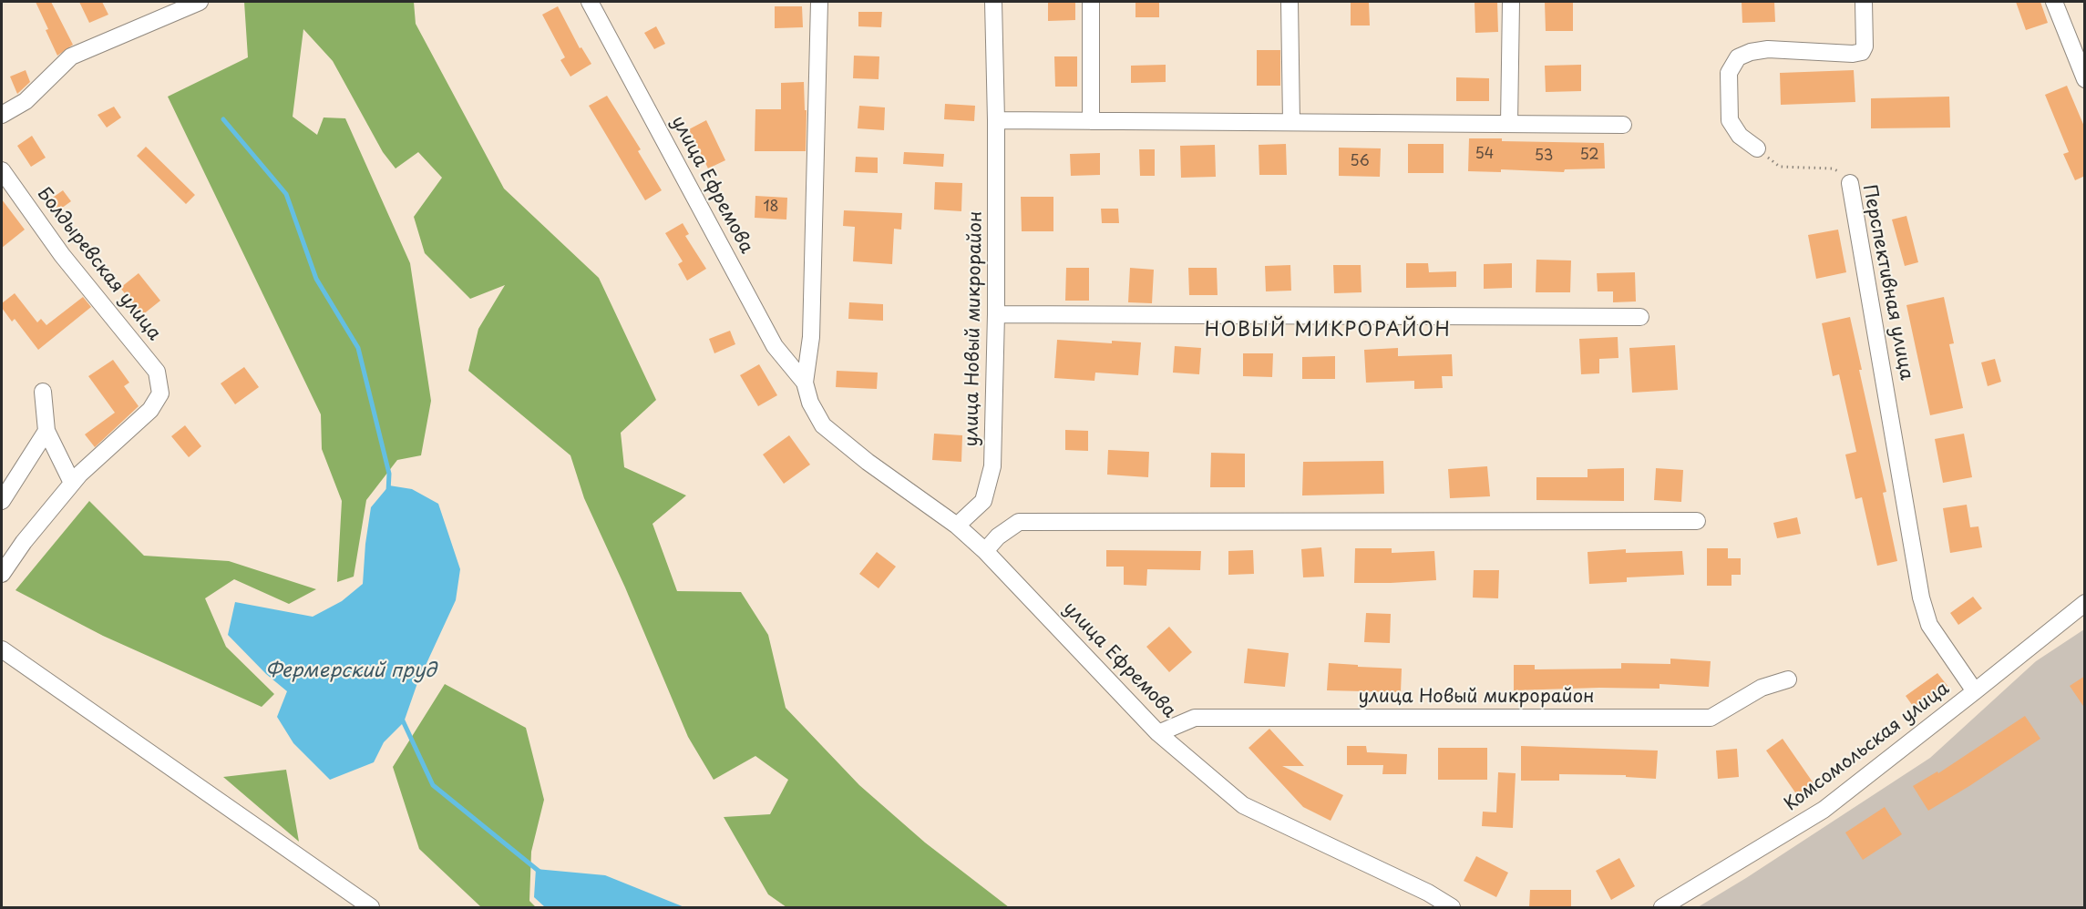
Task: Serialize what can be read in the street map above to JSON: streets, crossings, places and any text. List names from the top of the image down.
{
  "streets": {
    "street": [
      "улица Ефремова",
      "Болдыревская улица",
      "Перспективная улица",
      "улица Новый микрорайон",
      "Комсомольская улица"
    ]
  },
  "crossings": [
    ["улица Ефремова", "улица Новый микрорайон"],
    ["Перспективная улица", "Комсомольская улица"]
  ],
  "districts": ["НОВЫЙ МИКРОРАЙОН"],
  "water": ["Фермерский пруд"],
  "house_numbers": [
    "54",
    "52",
    "53",
    "56",
    "18"
  ]
}
